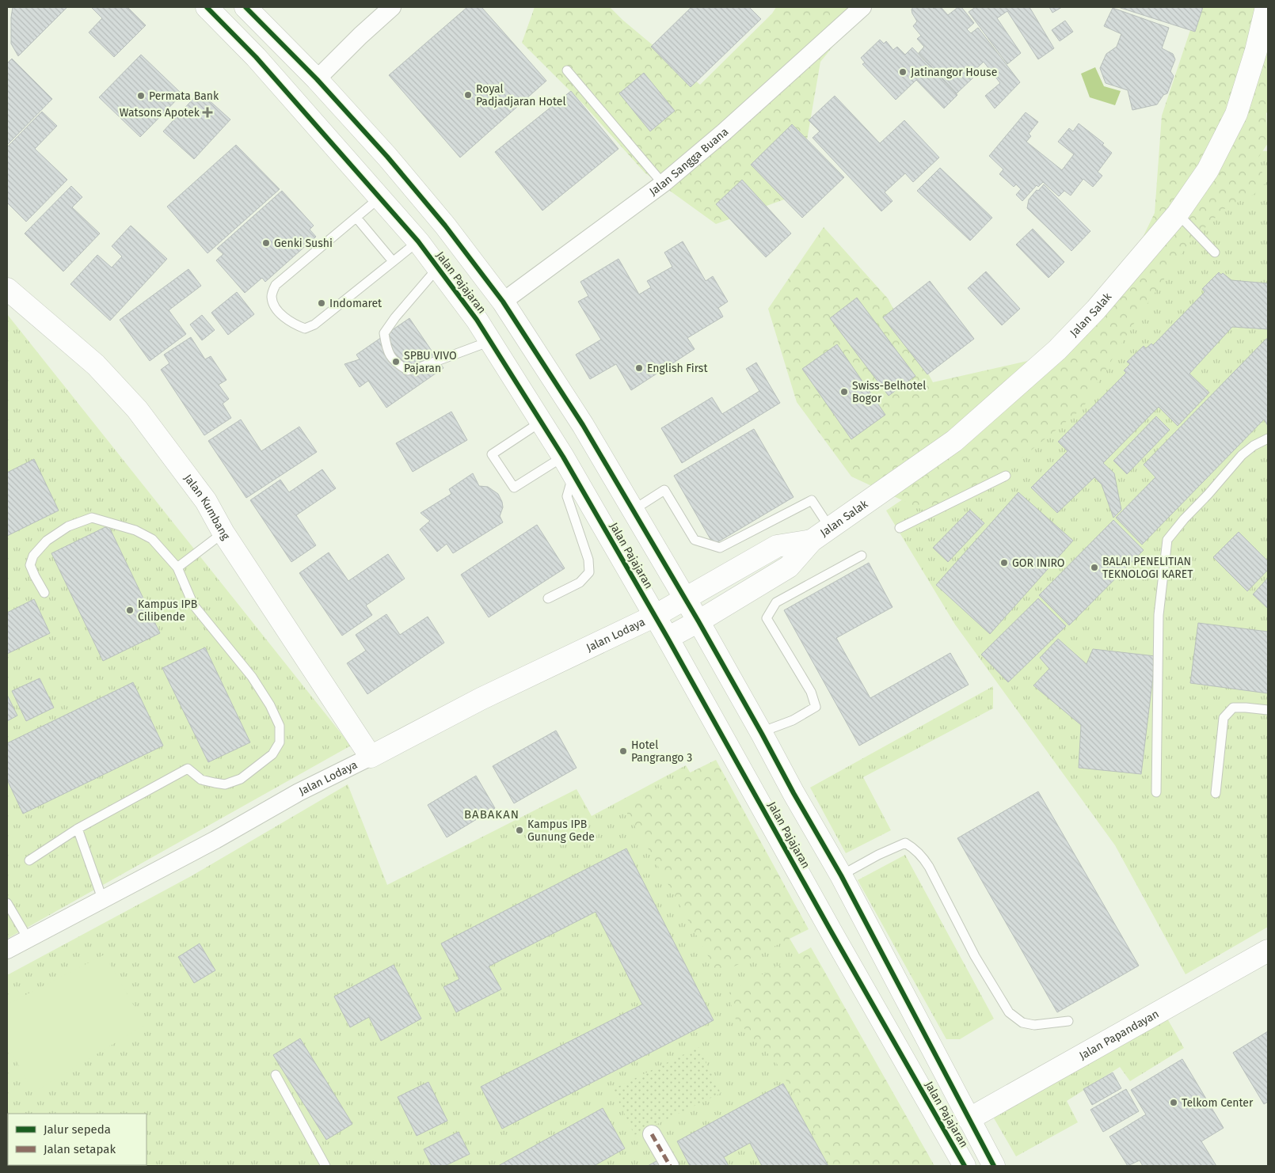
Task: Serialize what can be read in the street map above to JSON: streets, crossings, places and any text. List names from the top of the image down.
{
  "streets": {
    "main road": [
      "Jalan Pajajaran",
      "Jalan Salak",
      "Jalan Kumbang",
      "Jalan Lodaya",
      "Jalan Papandayan"
    ],
    "street": ["Jalan Sangga Buana"]
  },
  "crossings": [
    ["Jalan Sangga Buana", "Jalan Pajajaran"],
    ["Jalan Pajajaran", "Jalan Salak"],
    ["Jalan Pajajaran", "Jalan Lodaya"],
    ["Jalan Pajajaran", "Jalan Papandayan"],
    ["Jalan Salak", "Jalan Lodaya"],
    ["Jalan Kumbang", "Jalan Lodaya"]
  ],
  "districts": ["BABAKAN"],
  "places": {
    "other": [
      "Jatinangor House",
      "Royal Padjadjaran Hotel",
      "Permata Bank",
      "Genki Sushi",
      "Indomaret",
      "SPBU VIVO Pajaran",
      "English First",
      "Swiss-Belhotel Bogor",
      "GOR INIRO",
      "BALAI PENELITIAN TEKNOLOGI KARET",
      "Kampus IPB Cilibende",
      "Hotel Pangrango 3",
      "Kampus IPB Gunung Gede",
      "Telkom Center"
    ],
    "health": ["Watsons Apotek"]
  },
  "legend": ["Jalur sepeda", "Jalan setapak"]
}
